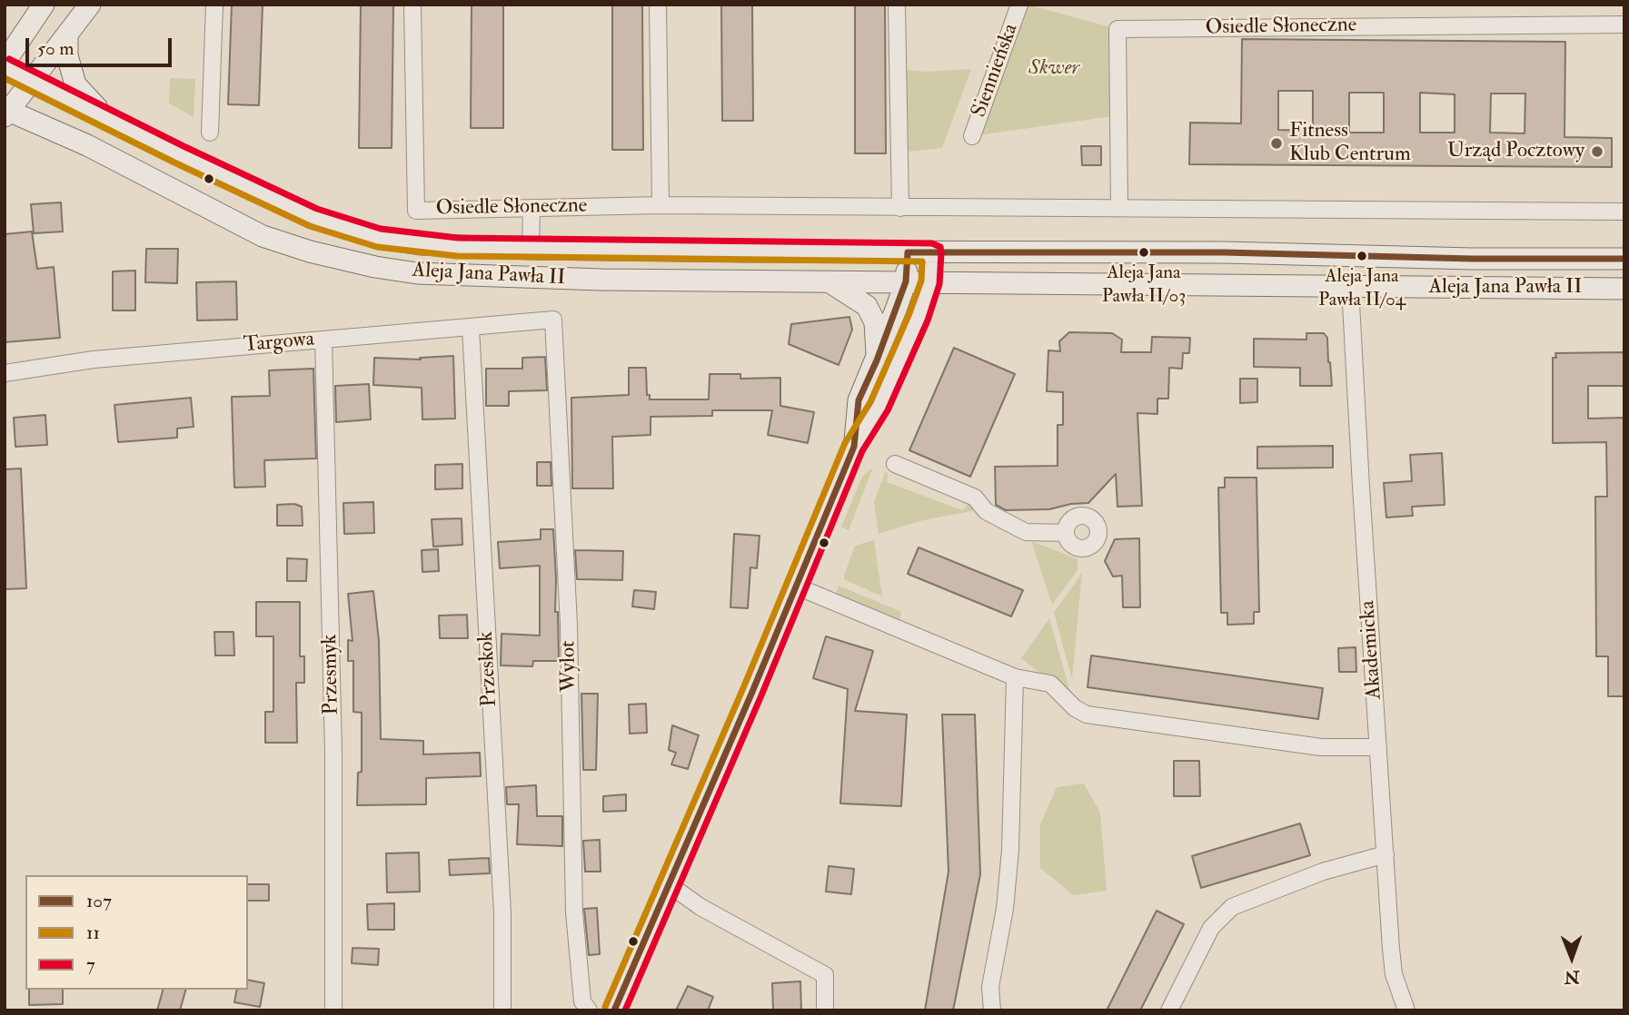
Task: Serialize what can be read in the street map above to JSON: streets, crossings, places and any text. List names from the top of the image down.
{
  "streets": {
    "main road": ["Aleja Jana Pawła II"],
    "street": [
      "Osiedle Słoneczne",
      "Siennieńska",
      "Targowa",
      "Akademicka",
      "Wylot",
      "Przeskok",
      "Przesmyk"
    ]
  },
  "crossings": [
    ["Aleja Jana Pawła II", "Akademicka"],
    ["Targowa", "Wylot"],
    ["Targowa", "Przeskok"],
    ["Targowa", "Przesmyk"]
  ],
  "parks": ["Skwer"],
  "places": [
    "Fitness Klub Centrum",
    "Urząd Pocztowy",
    "Aleja Jana Pawła II/03",
    "Aleja Jana Pawła II/04"
  ],
  "lines": ["transit line 7", "transit line 11", "transit line 107"],
  "legend": ["107", "11", "7"],
  "scale_bar": "50 m",
  "north": "bottom"
}
